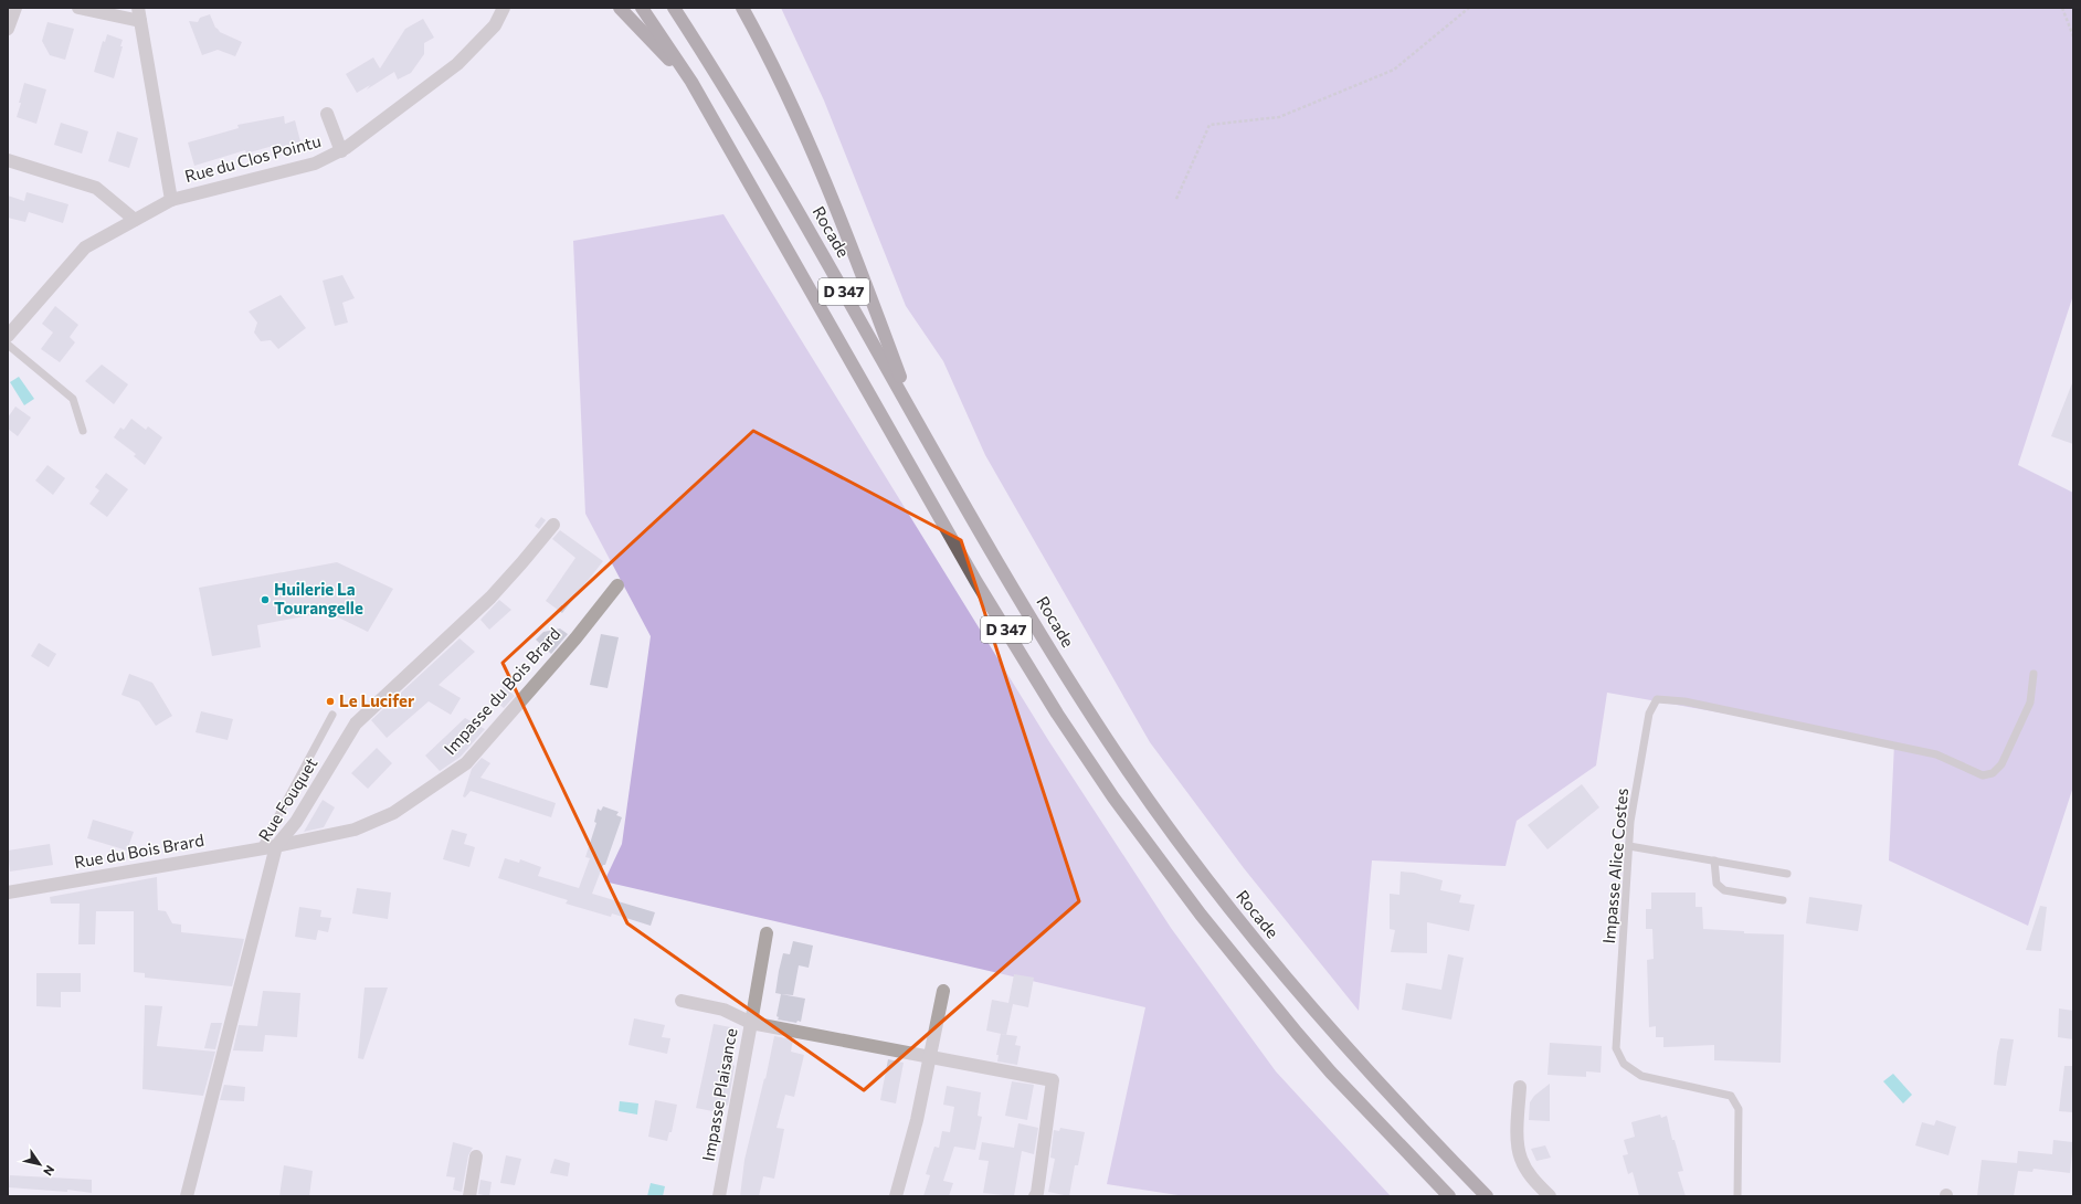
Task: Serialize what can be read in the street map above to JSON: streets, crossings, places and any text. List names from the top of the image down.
{
  "streets": {
    "highway": ["Rocade", "D 347"],
    "street": [
      "Rue du Clos Pointu",
      "Impasse du Bois Brard",
      "Rue Fouquet",
      "Rue du Bois Brard",
      "Impasse Plaisance"
    ],
    "lane": ["Impasse Alice Costes"]
  },
  "crossings": [
    ["Impasse du Bois Brard", "Rue Fouquet"],
    ["Impasse du Bois Brard", "Rue du Bois Brard"],
    ["Rue Fouquet", "Rue du Bois Brard"]
  ],
  "places": ["Huilerie La Tourangelle", "Le Lucifer"],
  "north": "bottom right"
}
